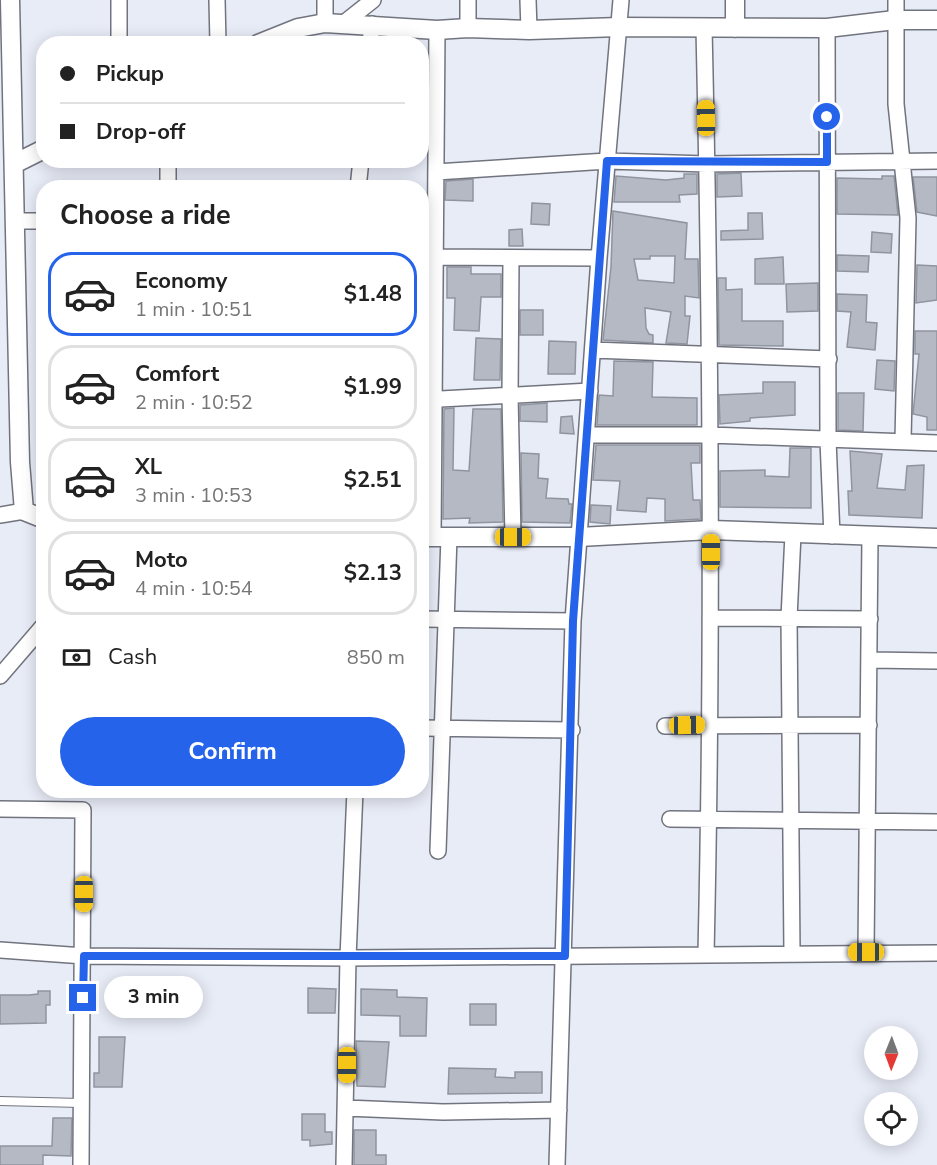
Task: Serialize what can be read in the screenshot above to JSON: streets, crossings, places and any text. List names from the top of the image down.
{
  "north": "bottom",
  "page": {
    "banner": ["Pickup", "Drop-off"],
    "heading": "Choose a ride",
    "list": [
      {
        "name": "Economy",
        "note": "1 min · 10:51",
        "value": "$1.48"
      },
      {
        "name": "Comfort",
        "note": "2 min · 10:52",
        "value": "$1.99"
      },
      {
        "name": "XL",
        "note": "3 min · 10:53",
        "value": "$2.51"
      },
      {
        "name": "Moto",
        "note": "4 min · 10:54",
        "value": "$2.13"
      }
    ],
    "pay": ["Cash", "850 m"],
    "buttons": "Confirm",
    "bubble": "3 min"
  }
}
